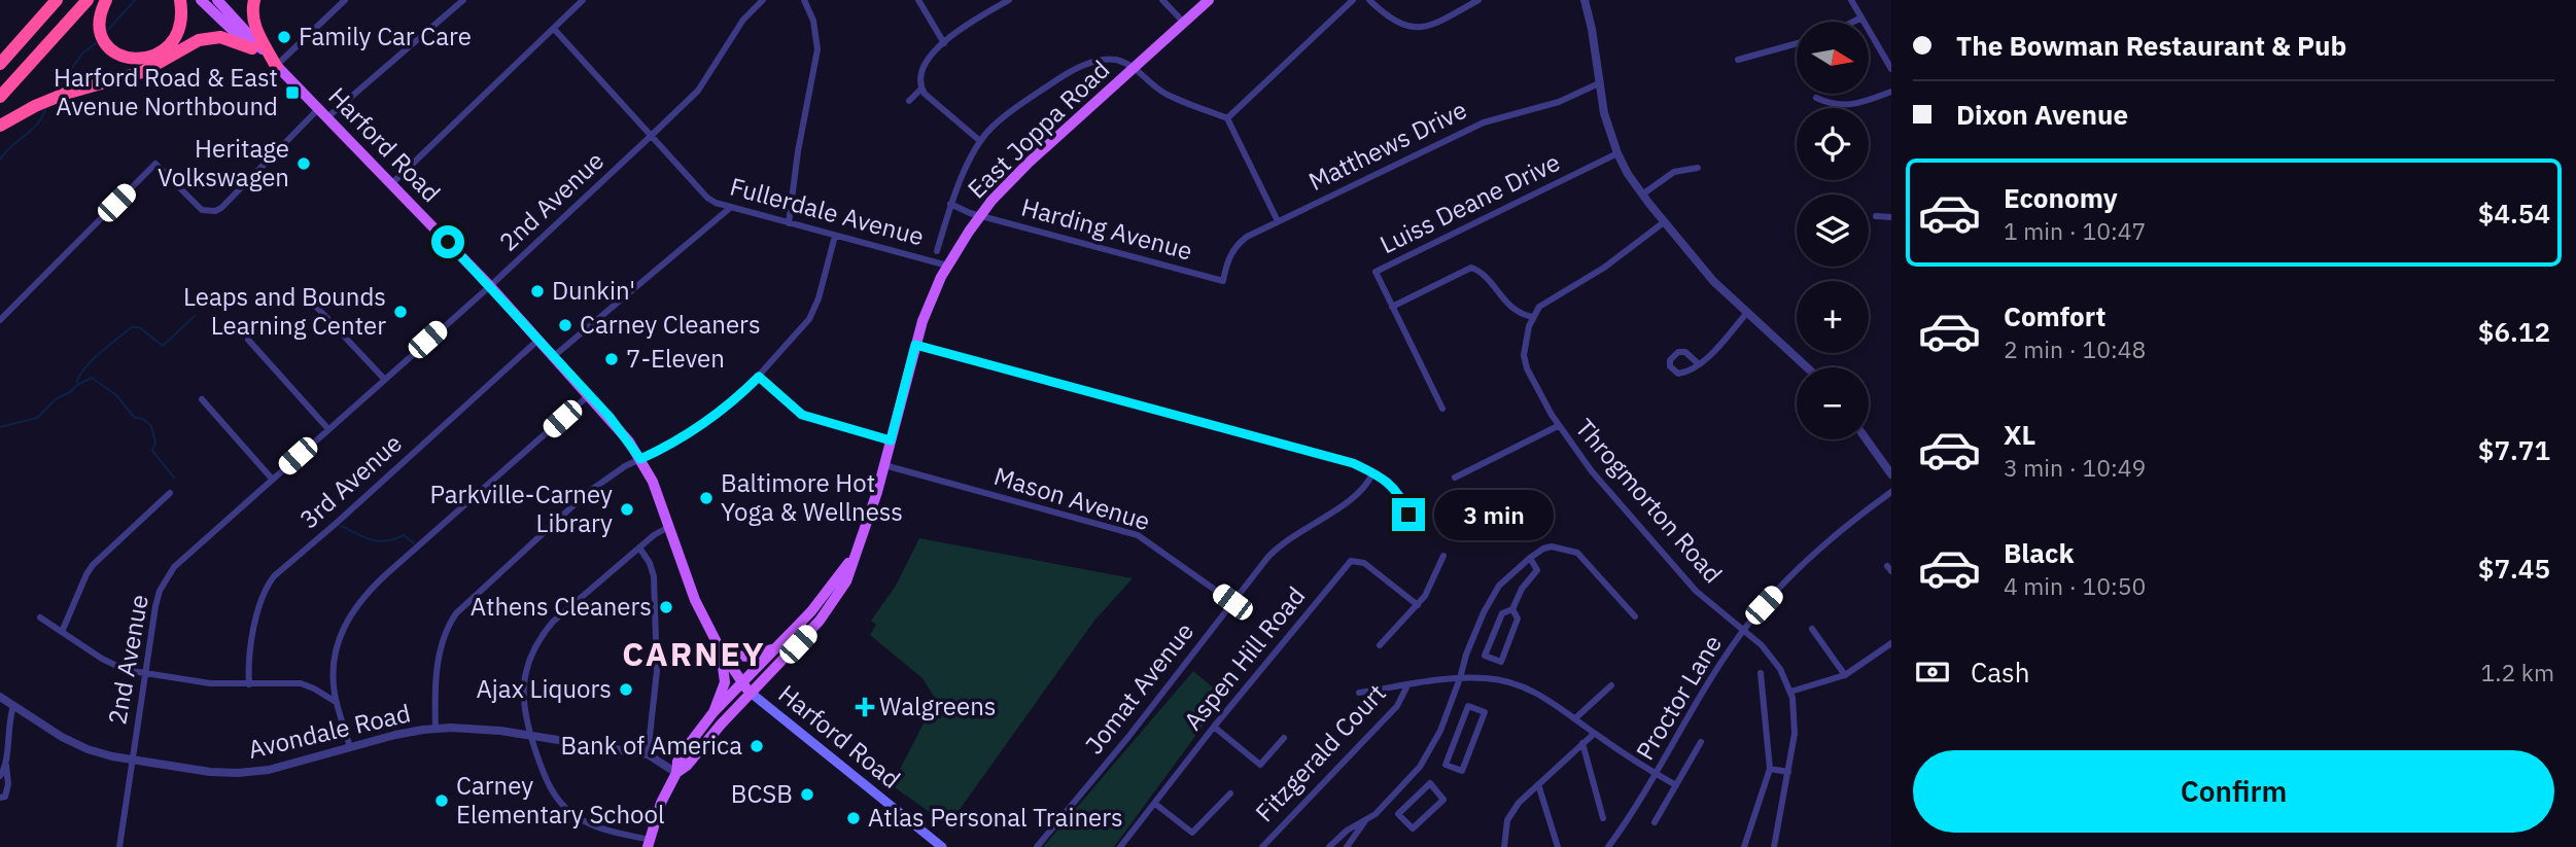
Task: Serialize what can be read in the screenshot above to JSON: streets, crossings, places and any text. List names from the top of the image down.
{
  "streets": {
    "main road": ["East Joppa Road", "Harford Road"],
    "street": [
      "Matthews Drive",
      "2nd Avenue",
      "Luiss Deane Drive",
      "Fullerdale Avenue",
      "Harding Avenue",
      "3rd Avenue",
      "Mason Avenue",
      "Throgmorton Road",
      "Aspen Hill Road",
      "Jomat Avenue",
      "Proctor Lane",
      "Avondale Road",
      "Fitzgerald Court"
    ]
  },
  "crossings": [
    ["East Joppa Road", "Harford Road"],
    ["East Joppa Road", "Fullerdale Avenue"],
    ["East Joppa Road", "Harding Avenue"],
    ["East Joppa Road", "Mason Avenue"],
    ["East Joppa Road", "Avondale Road"],
    ["Harford Road", "2nd Avenue"],
    ["Harford Road", "3rd Avenue"],
    ["Matthews Drive", "Harding Avenue"],
    ["2nd Avenue", "Fullerdale Avenue"],
    ["2nd Avenue", "Avondale Road"],
    ["Mason Avenue", "Jomat Avenue"],
    ["Throgmorton Road", "Proctor Lane"]
  ],
  "districts": ["CARNEY"],
  "places": {
    "other": [
      "Family Car Care",
      "Heritage Volkswagen",
      "Dunkin'",
      "Leaps and Bounds Learning Center",
      "Carney Cleaners",
      "7-Eleven",
      "Baltimore Hot Yoga & Wellness",
      "Parkville-Carney Library",
      "Athens Cleaners",
      "Ajax Liquors",
      "Bank of America",
      "BCSB",
      "Carney Elementary School",
      "Atlas Personal Trainers"
    ],
    "transit": ["Harford Road & East Avenue Northbound"],
    "health": ["Walgreens"]
  },
  "north": "right",
  "page": {
    "banner": ["The Bowman Restaurant & Pub", "Dixon Avenue"],
    "map_buttons": ["+", "−"],
    "list": [
      {
        "name": "Economy",
        "note": "1 min · 10:47",
        "value": "$4.54"
      },
      {
        "name": "Comfort",
        "note": "2 min · 10:48",
        "value": "$6.12"
      },
      {
        "name": "XL",
        "note": "3 min · 10:49",
        "value": "$7.71"
      },
      {
        "name": "Black",
        "note": "4 min · 10:50",
        "value": "$7.45"
      }
    ],
    "bubble": "3 min",
    "pay": ["Cash", "1.2 km"],
    "buttons": "Confirm"
  }
}
